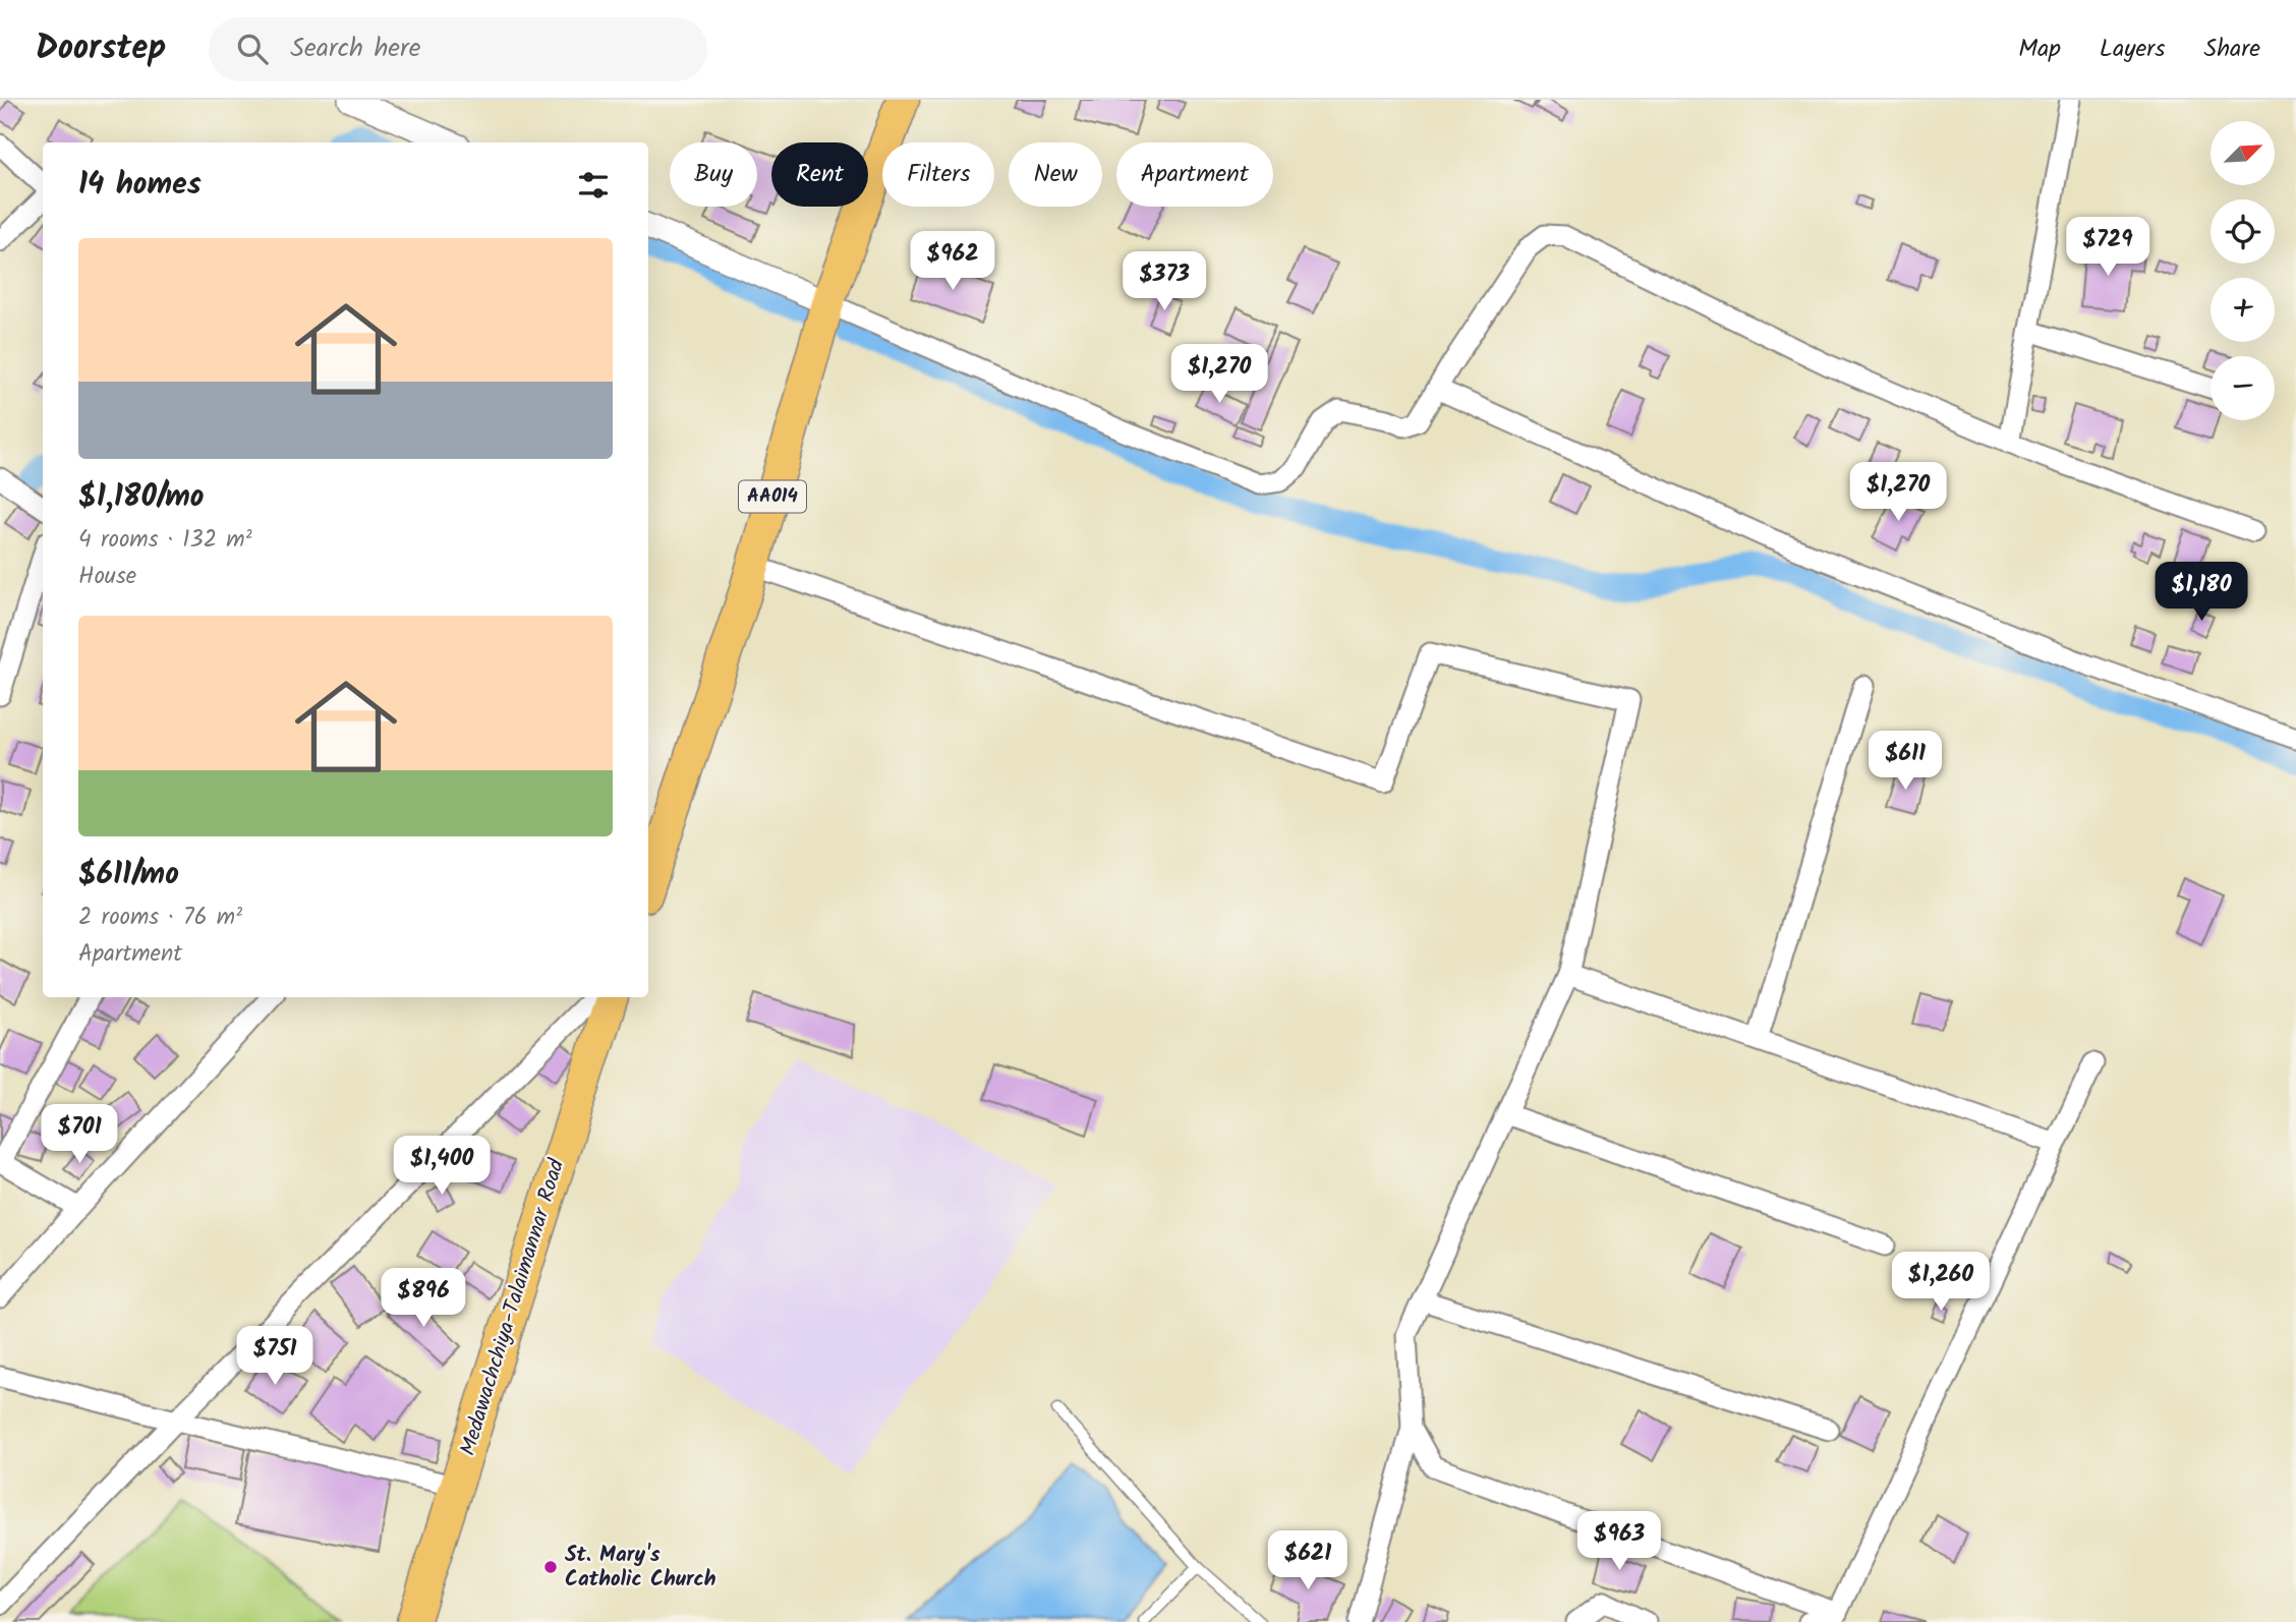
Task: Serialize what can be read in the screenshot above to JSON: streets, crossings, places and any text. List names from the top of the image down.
{
  "streets": {
    "highway": ["AA014", "Medawachchiya-Talaimannar Road"]
  },
  "places": ["St. Mary's Catholic Church"],
  "north": "top right",
  "page": {
    "header": "Doorstep",
    "search": "Search here",
    "nav": ["Map", "Layers", "Share"],
    "map_buttons": ["+", "−"],
    "chip": [
      "Buy",
      "Rent",
      "Filters",
      "New",
      "Apartment"
    ],
    "heading": "14 homes",
    "price": [
      "$729",
      "$962",
      "$373",
      "$1,270",
      "$1,270",
      "$1,180",
      "$611",
      "$701",
      "$1,400",
      "$1,260",
      "$896",
      "$751",
      "$963",
      "$621"
    ],
    "list": [
      {
        "name": "$1,180/mo",
        "note": "4 rooms · 132 m² · House"
      },
      {
        "name": "$611/mo",
        "note": "2 rooms · 76 m² · Apartment"
      }
    ]
  }
}
